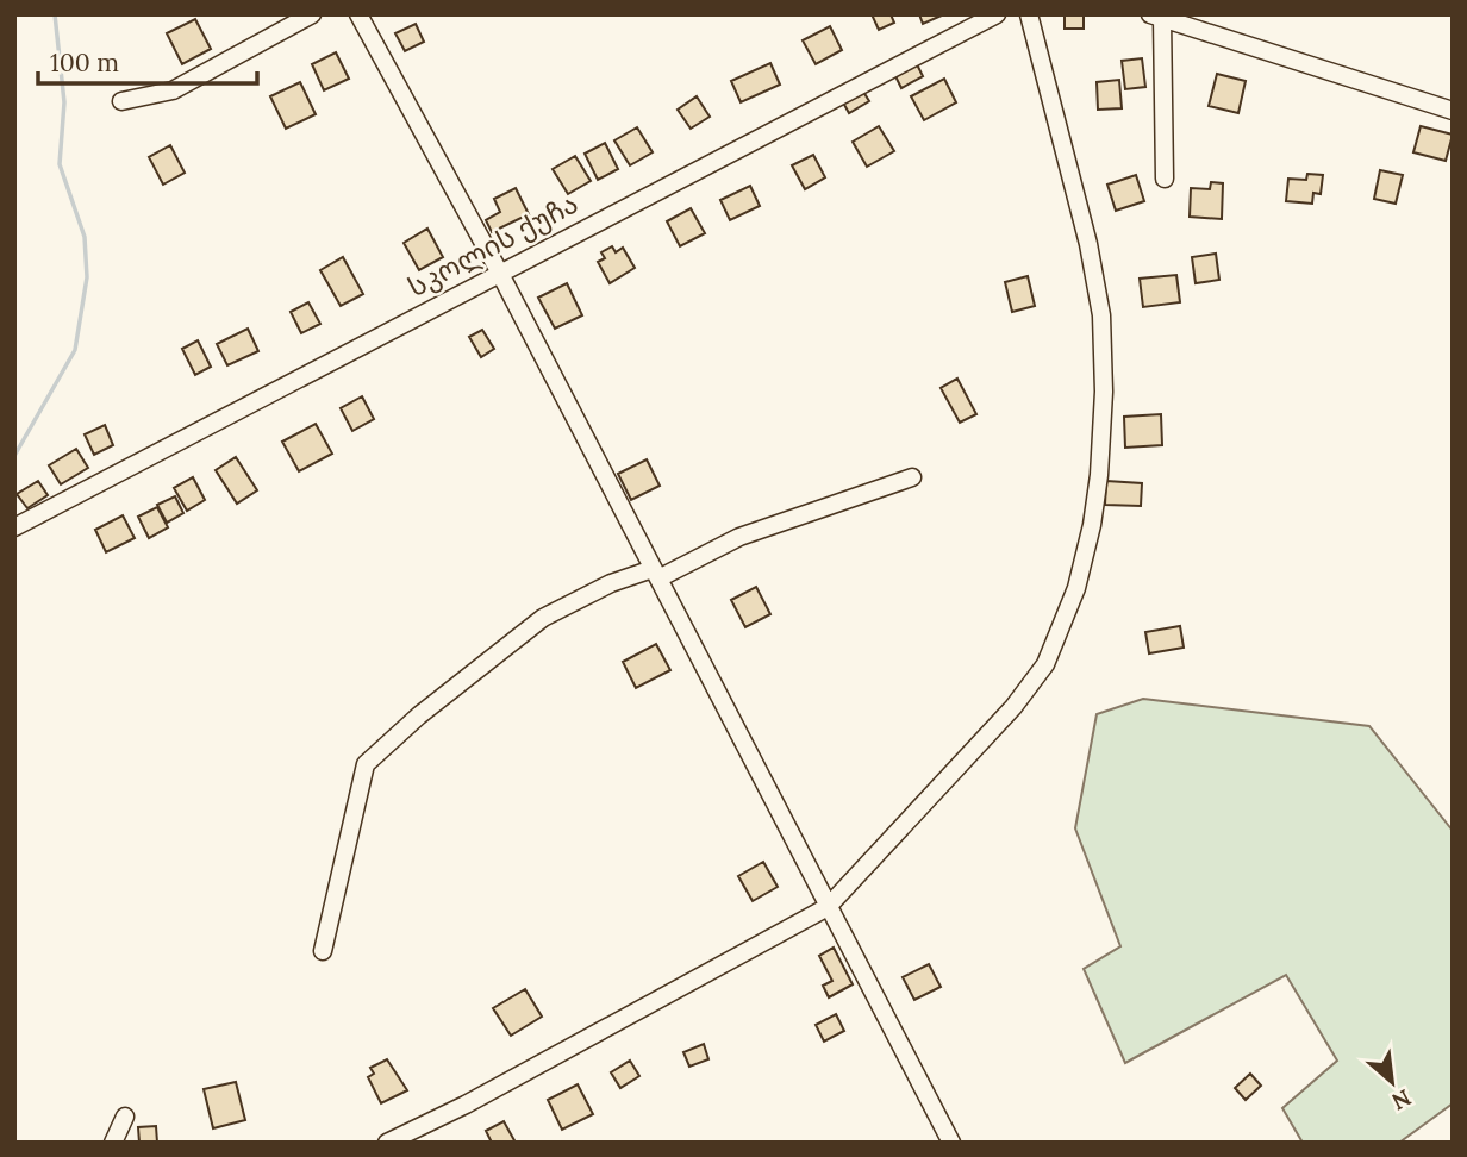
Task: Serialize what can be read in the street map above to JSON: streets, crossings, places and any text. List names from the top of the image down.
{
  "streets": {
    "street": ["სკოლის ქუჩა"]
  },
  "scale_bar": "100 m",
  "north": "bottom right"
}
